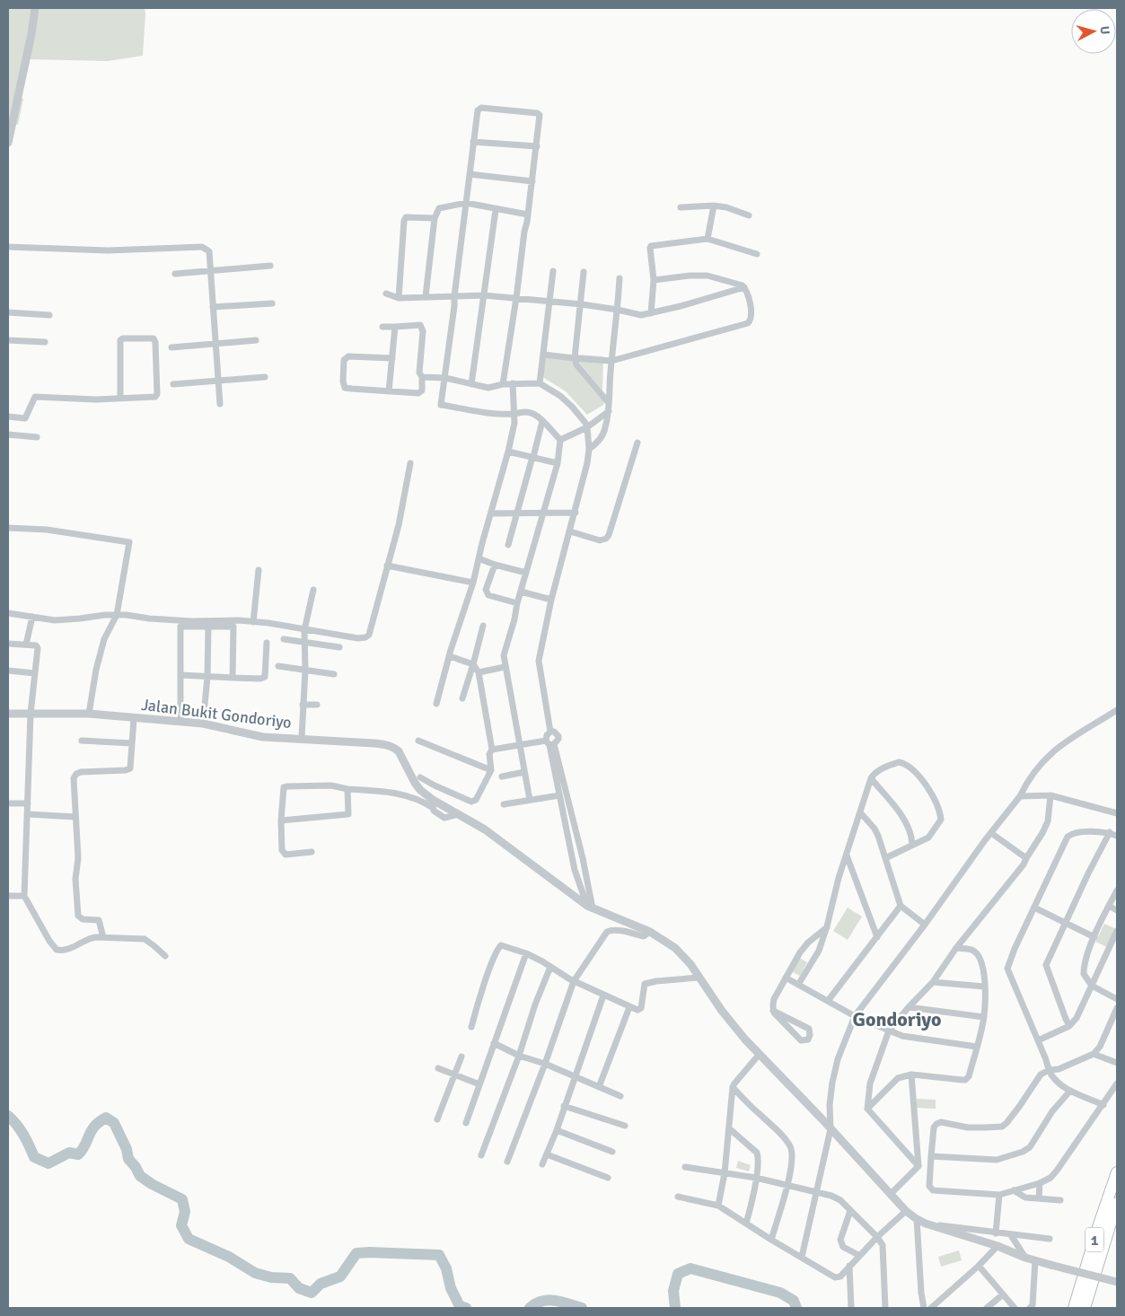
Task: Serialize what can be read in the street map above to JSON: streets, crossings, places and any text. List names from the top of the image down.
{
  "streets": {
    "highway": ["1"],
    "street": ["Jalan Bukit Gondoriyo"]
  },
  "districts": ["Gondoriyo"],
  "north": "right"
}
